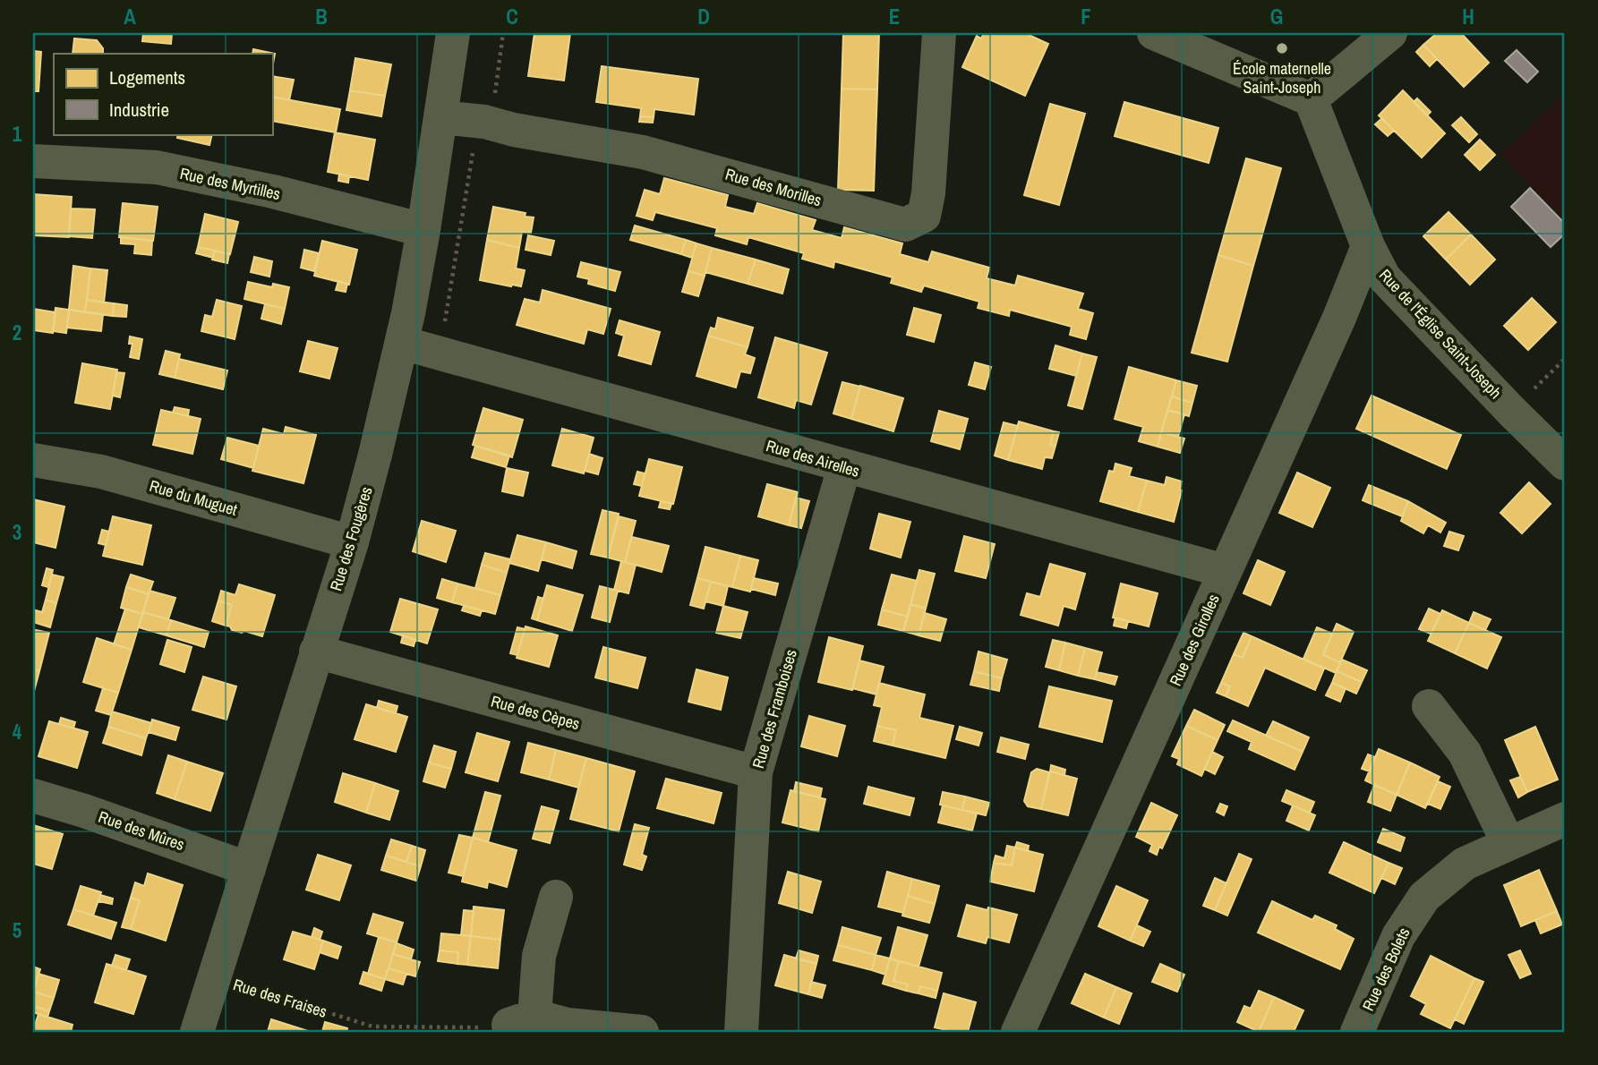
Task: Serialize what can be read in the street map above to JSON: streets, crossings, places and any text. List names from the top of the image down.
{
  "streets": {
    "street": [
      "Rue des Myrtilles",
      "Rue des Morilles",
      "Rue de l'Église Saint-Joseph",
      "Rue des Airelles",
      "Rue du Muguet",
      "Rue des Fougères",
      "Rue des Girolles",
      "Rue des Framboises",
      "Rue des Cèpes",
      "Rue des Mûres",
      "Rue des Bolets"
    ],
    "path": ["Rue des Fraises"]
  },
  "crossings": [
    ["Rue des Myrtilles", "Rue des Fougères"],
    ["Rue des Morilles", "Rue des Fougères"],
    ["Rue de l'Église Saint-Joseph", "Rue des Girolles"],
    ["Rue des Airelles", "Rue des Fougères"],
    ["Rue des Airelles", "Rue des Girolles"],
    ["Rue des Airelles", "Rue des Framboises"],
    ["Rue du Muguet", "Rue des Fougères"],
    ["Rue des Fougères", "Rue des Cèpes"],
    ["Rue des Fougères", "Rue des Mûres"],
    ["Rue des Fougères", "Rue des Fraises"],
    ["Rue des Framboises", "Rue des Cèpes"]
  ],
  "places": ["École maternelle Saint-Joseph"],
  "legend": ["Logements", "Industrie"],
  "grid": {
    "columns": [
      "A",
      "B",
      "C",
      "D",
      "E",
      "F",
      "G",
      "H"
    ],
    "rows": [
      "1",
      "2",
      "3",
      "4",
      "5"
    ]
  }
}
